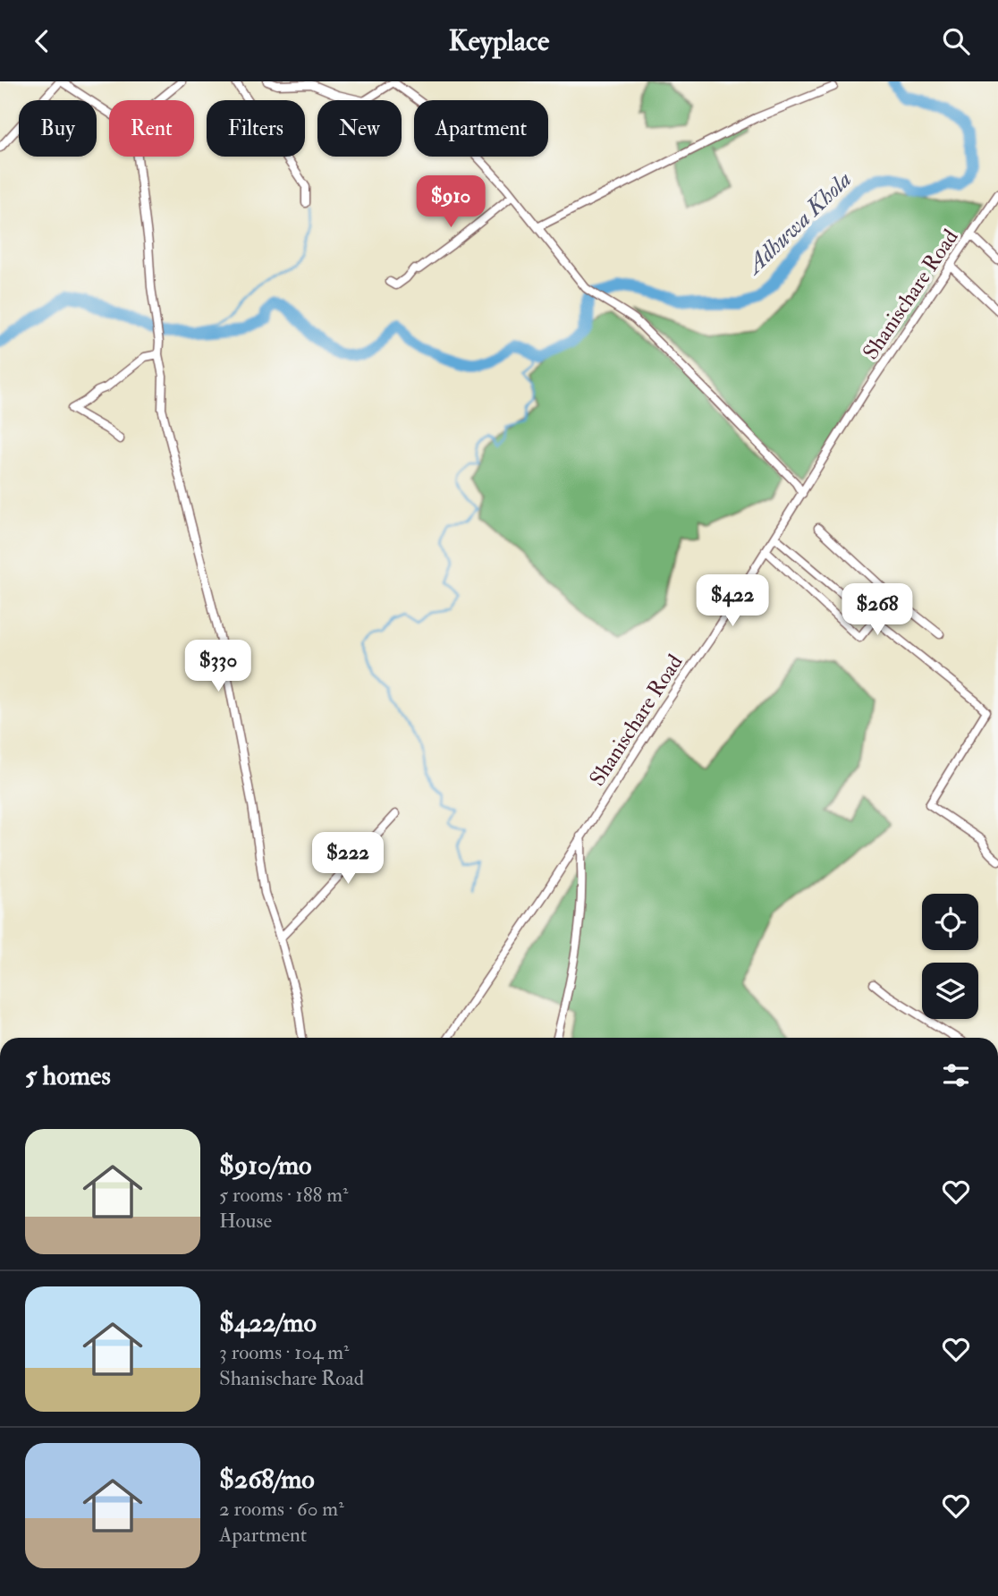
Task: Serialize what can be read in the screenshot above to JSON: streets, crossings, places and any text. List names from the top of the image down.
{
  "streets": {
    "street": ["Shanischare Road"]
  },
  "water": ["Adhuwa Khola"],
  "page": {
    "header": "Keyplace",
    "chip": [
      "Buy",
      "Rent",
      "Filters",
      "New",
      "Apartment"
    ],
    "price": [
      "$910",
      "$422",
      "$268",
      "$330",
      "$222"
    ],
    "heading": "5 homes",
    "list": [
      {
        "name": "$910/mo",
        "note": "5 rooms · 188 m² · House"
      },
      {
        "name": "$422/mo",
        "note": "3 rooms · 104 m² · Shanischare Road"
      },
      {
        "name": "$268/mo",
        "note": "2 rooms · 60 m² · Apartment"
      }
    ]
  }
}
